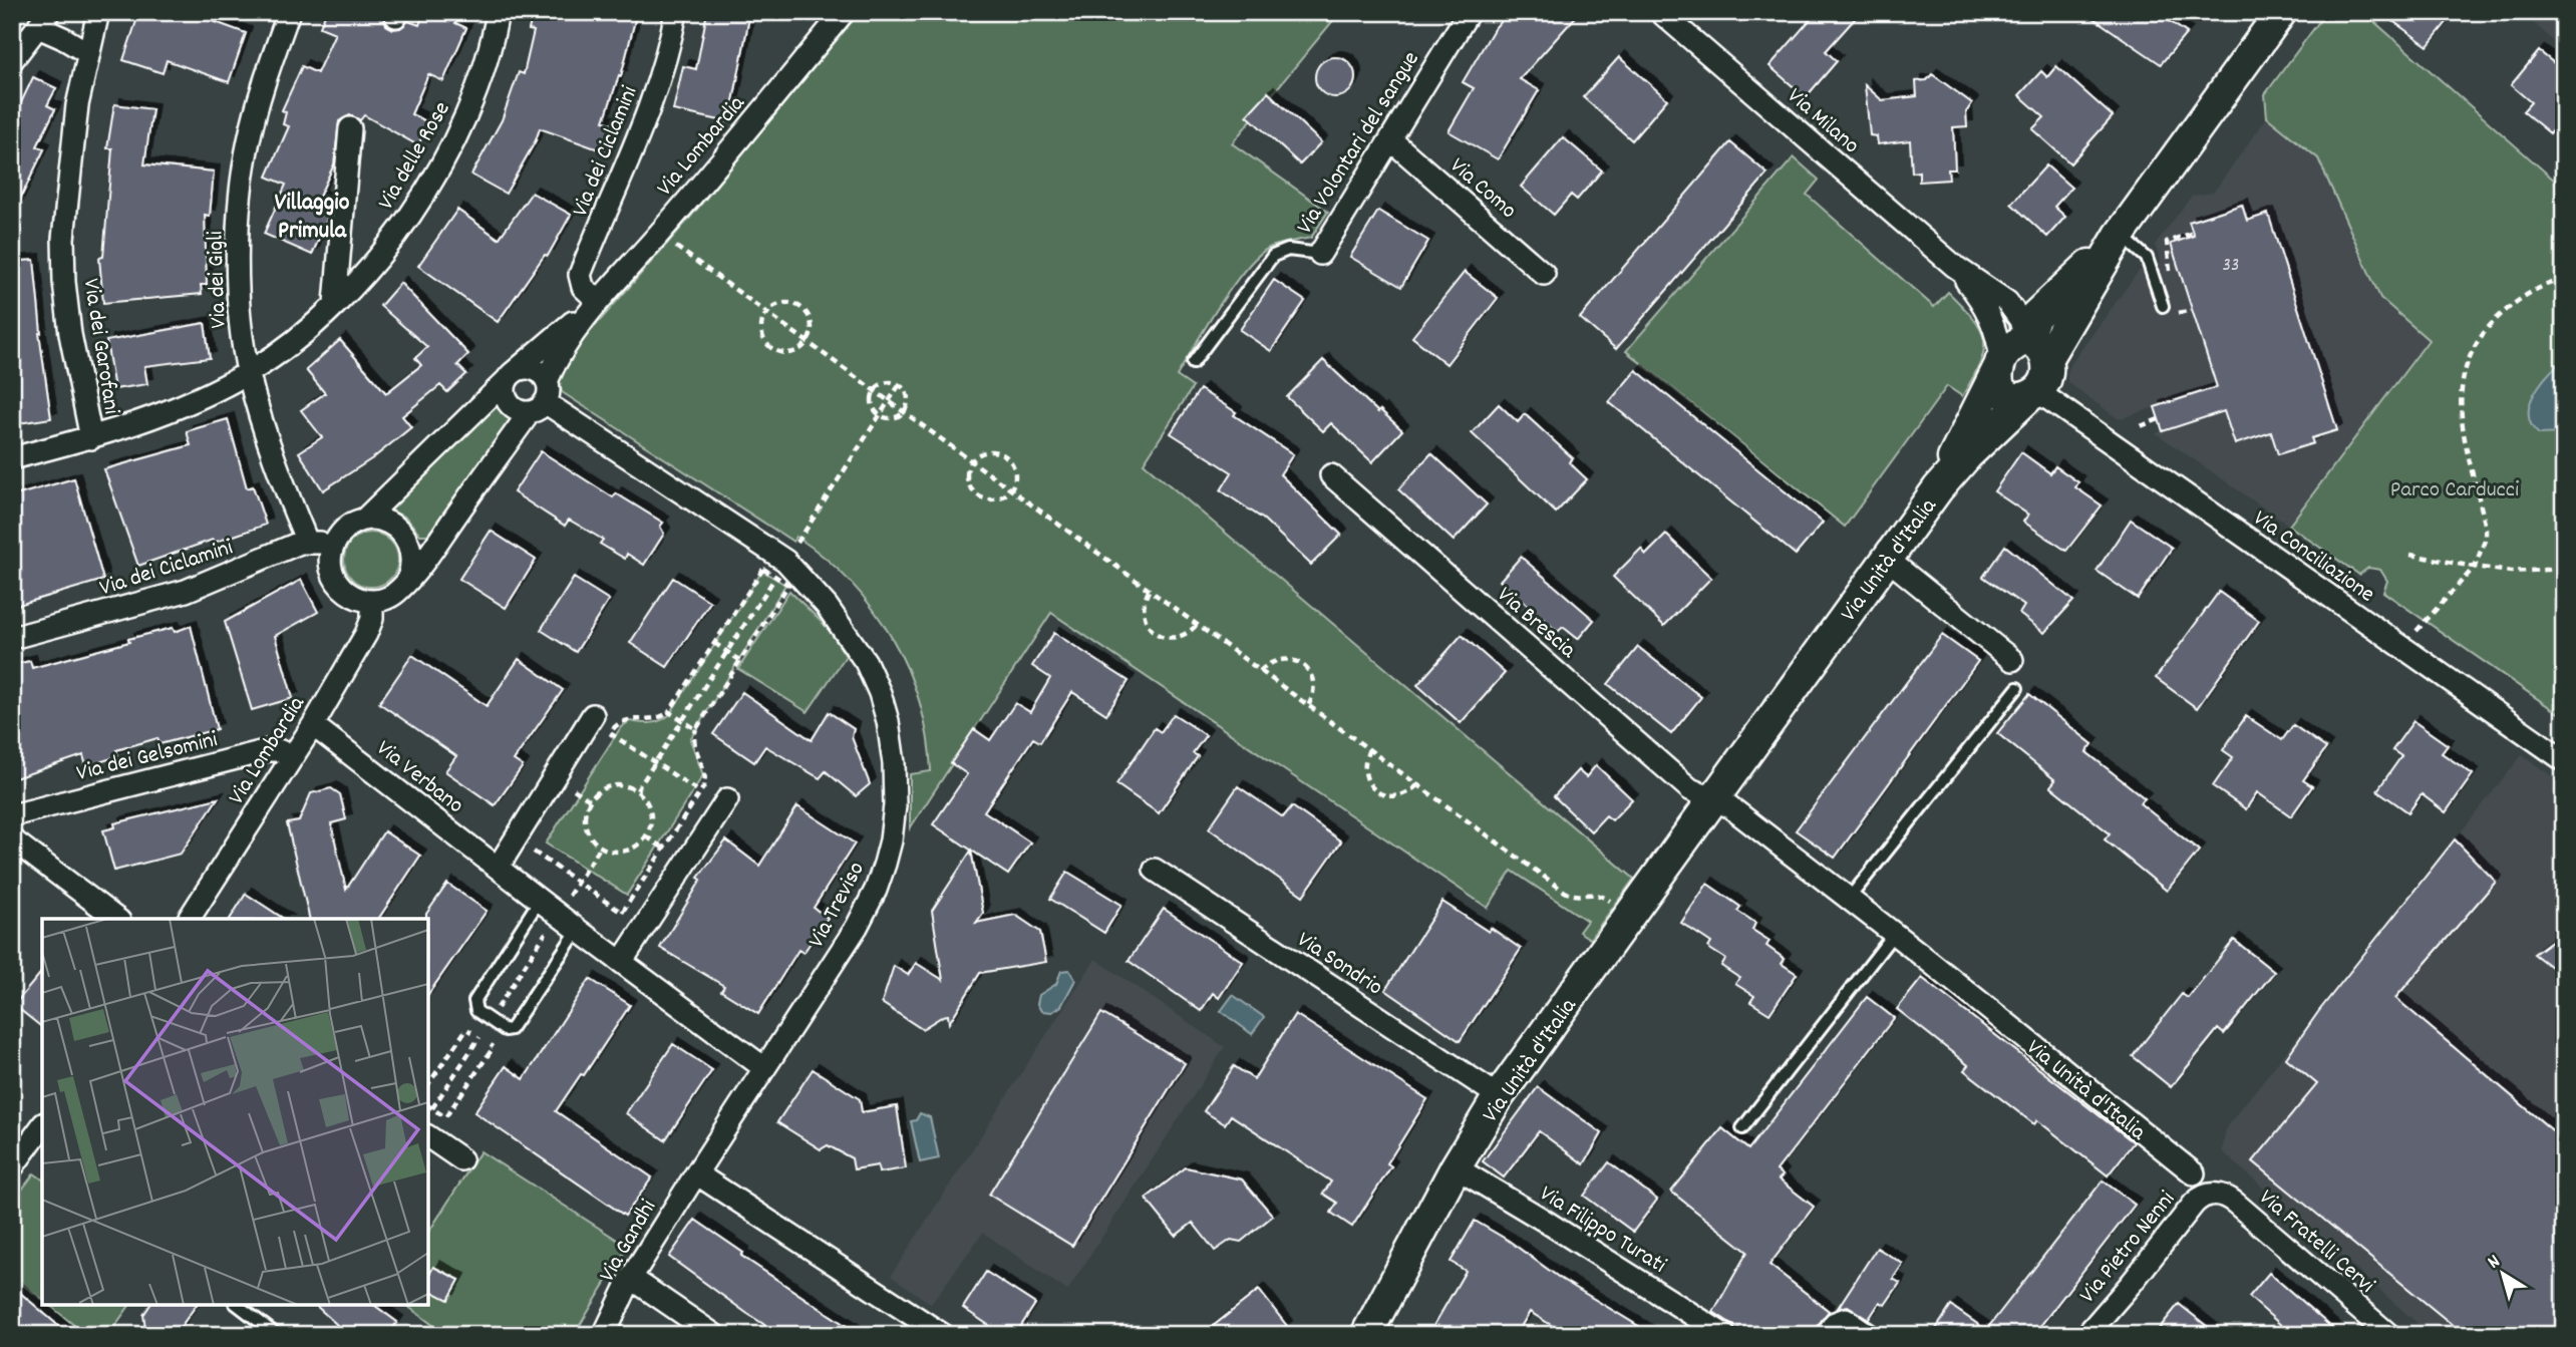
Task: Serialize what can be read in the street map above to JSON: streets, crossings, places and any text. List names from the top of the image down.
{
  "streets": {
    "street": [
      "Via Milano",
      "Via Volontari del sangue",
      "Via Lombardia",
      "Via dei Ciclamini",
      "Via delle Rose",
      "Via Como",
      "Via dei Gigli",
      "Via dei Garofani",
      "Via Conciliazione",
      "Via Unità d'Italia",
      "Via Brescia",
      "Via dei Gelsomini",
      "Via Verbano",
      "Via Treviso",
      "Via Sondrio",
      "Via Filippo Turati",
      "Via Gandhi",
      "Via Fratelli Cervi",
      "Via Pietro Nenni"
    ]
  },
  "crossings": [
    ["Via Milano", "Via Conciliazione"],
    ["Via Milano", "Via Unità d'Italia"],
    ["Via Volontari del sangue", "Via Como"],
    ["Via Lombardia", "Via dei Ciclamini"],
    ["Via Lombardia", "Via dei Gelsomini"],
    ["Via Lombardia", "Via Verbano"],
    ["Via Lombardia", "Via Treviso"],
    ["Via dei Ciclamini", "Via dei Gigli"],
    ["Via delle Rose", "Via dei Gigli"],
    ["Via delle Rose", "Via dei Garofani"],
    ["Via Conciliazione", "Via Unità d'Italia"],
    ["Via Unità d'Italia", "Via Brescia"],
    ["Via Unità d'Italia", "Via Sondrio"],
    ["Via Unità d'Italia", "Via Filippo Turati"],
    ["Via Verbano", "Via Treviso"],
    ["Via Treviso", "Via Gandhi"],
    ["Via Fratelli Cervi", "Via Pietro Nenni"]
  ],
  "districts": ["Villaggio Primula"],
  "parks": ["Parco Carducci"],
  "house_numbers": ["33"],
  "north": "top left"
}
